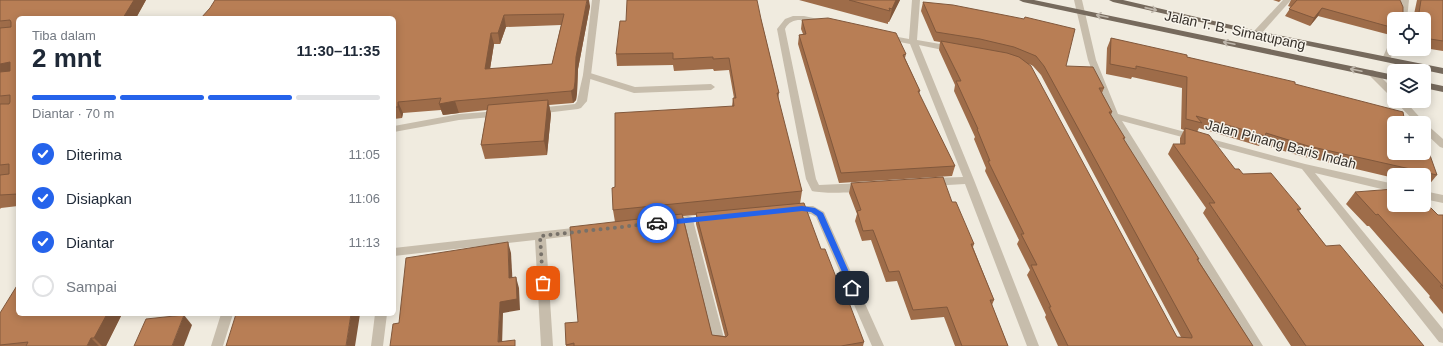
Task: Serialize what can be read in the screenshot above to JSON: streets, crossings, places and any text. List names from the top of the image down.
{
  "streets": {
    "main road": ["Jalan T. B. Simatupang"],
    "street": ["Jalan Pinang Baris Indah"]
  },
  "page": {
    "map_buttons": ["+", "−"],
    "heading": ["2 mnt", "Tiba dalam", "11:30–11:35"],
    "bar": "Diantar · 70 m",
    "list": [
      ["Diterima", "11:05"],
      ["Disiapkan", "11:06"],
      ["Diantar", "11:13"],
      "Sampai"
    ]
  }
}
